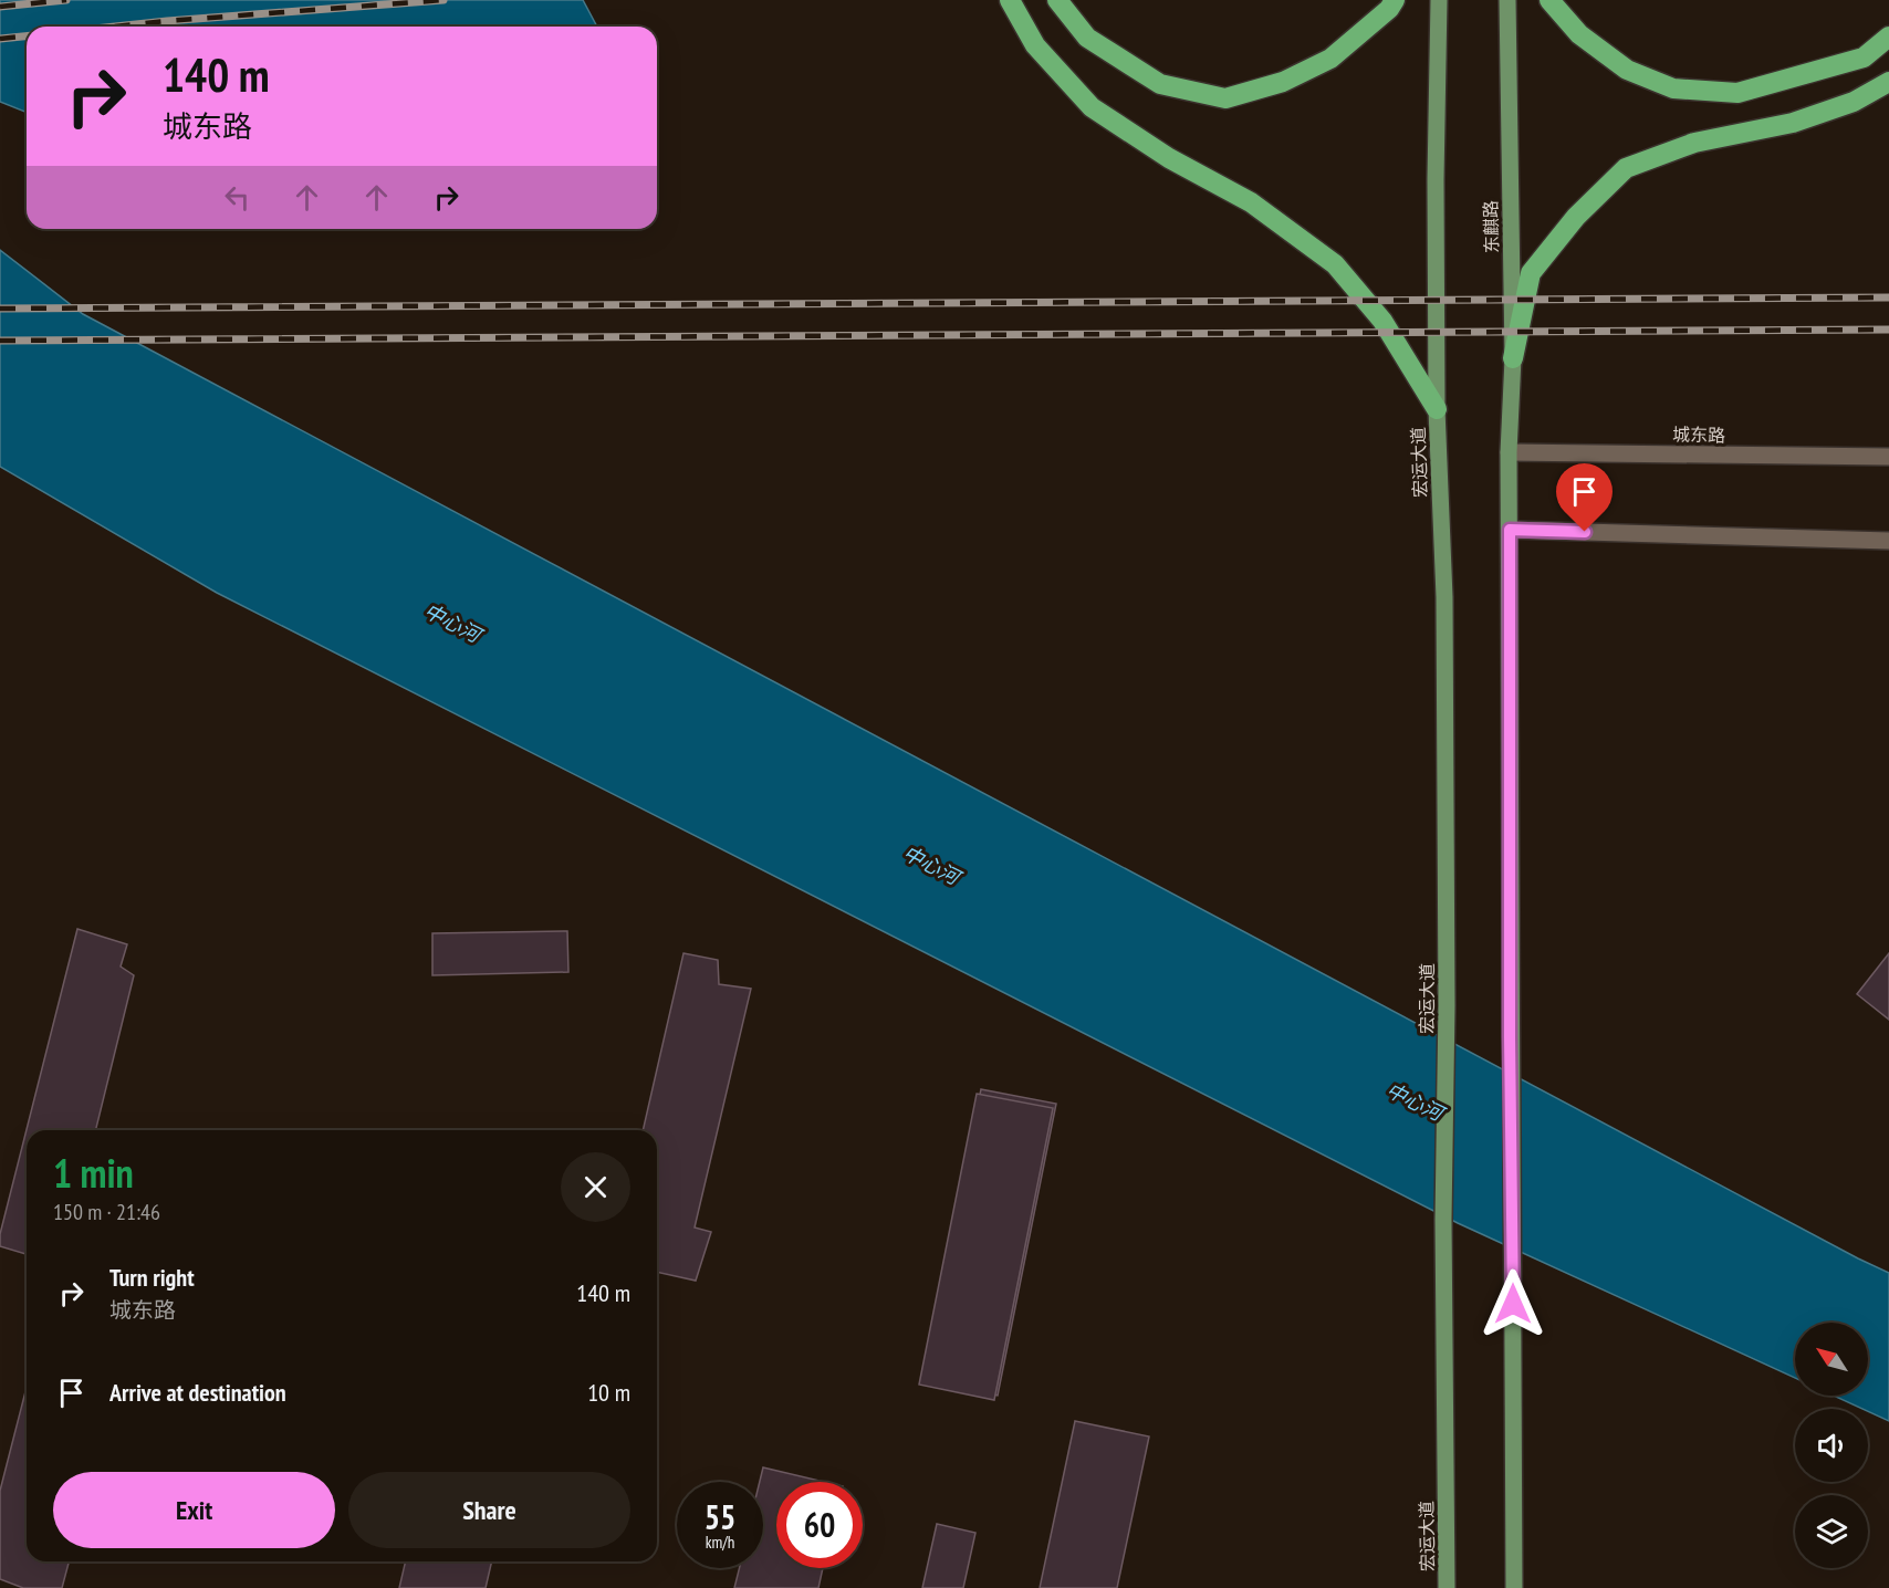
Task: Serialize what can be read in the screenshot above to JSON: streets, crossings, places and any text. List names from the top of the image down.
{
  "streets": {
    "main road": ["东麒路", "城东路", "宏运大道"]
  },
  "crossings": [
    ["东麒路", "城东路"]
  ],
  "water": ["中心河"],
  "north": "top left",
  "page": {
    "turn": ["140 m", "城东路"],
    "heading": ["1 min", "150 m · 21:46"],
    "list": [
      {
        "name": "Turn right",
        "note": "城东路",
        "value": "140 m"
      },
      {
        "name": "Arrive at destination",
        "value": "10 m"
      }
    ],
    "buttons": ["Exit", "Share"],
    "speed": "55 km/h",
    "limit": "60"
  }
}
